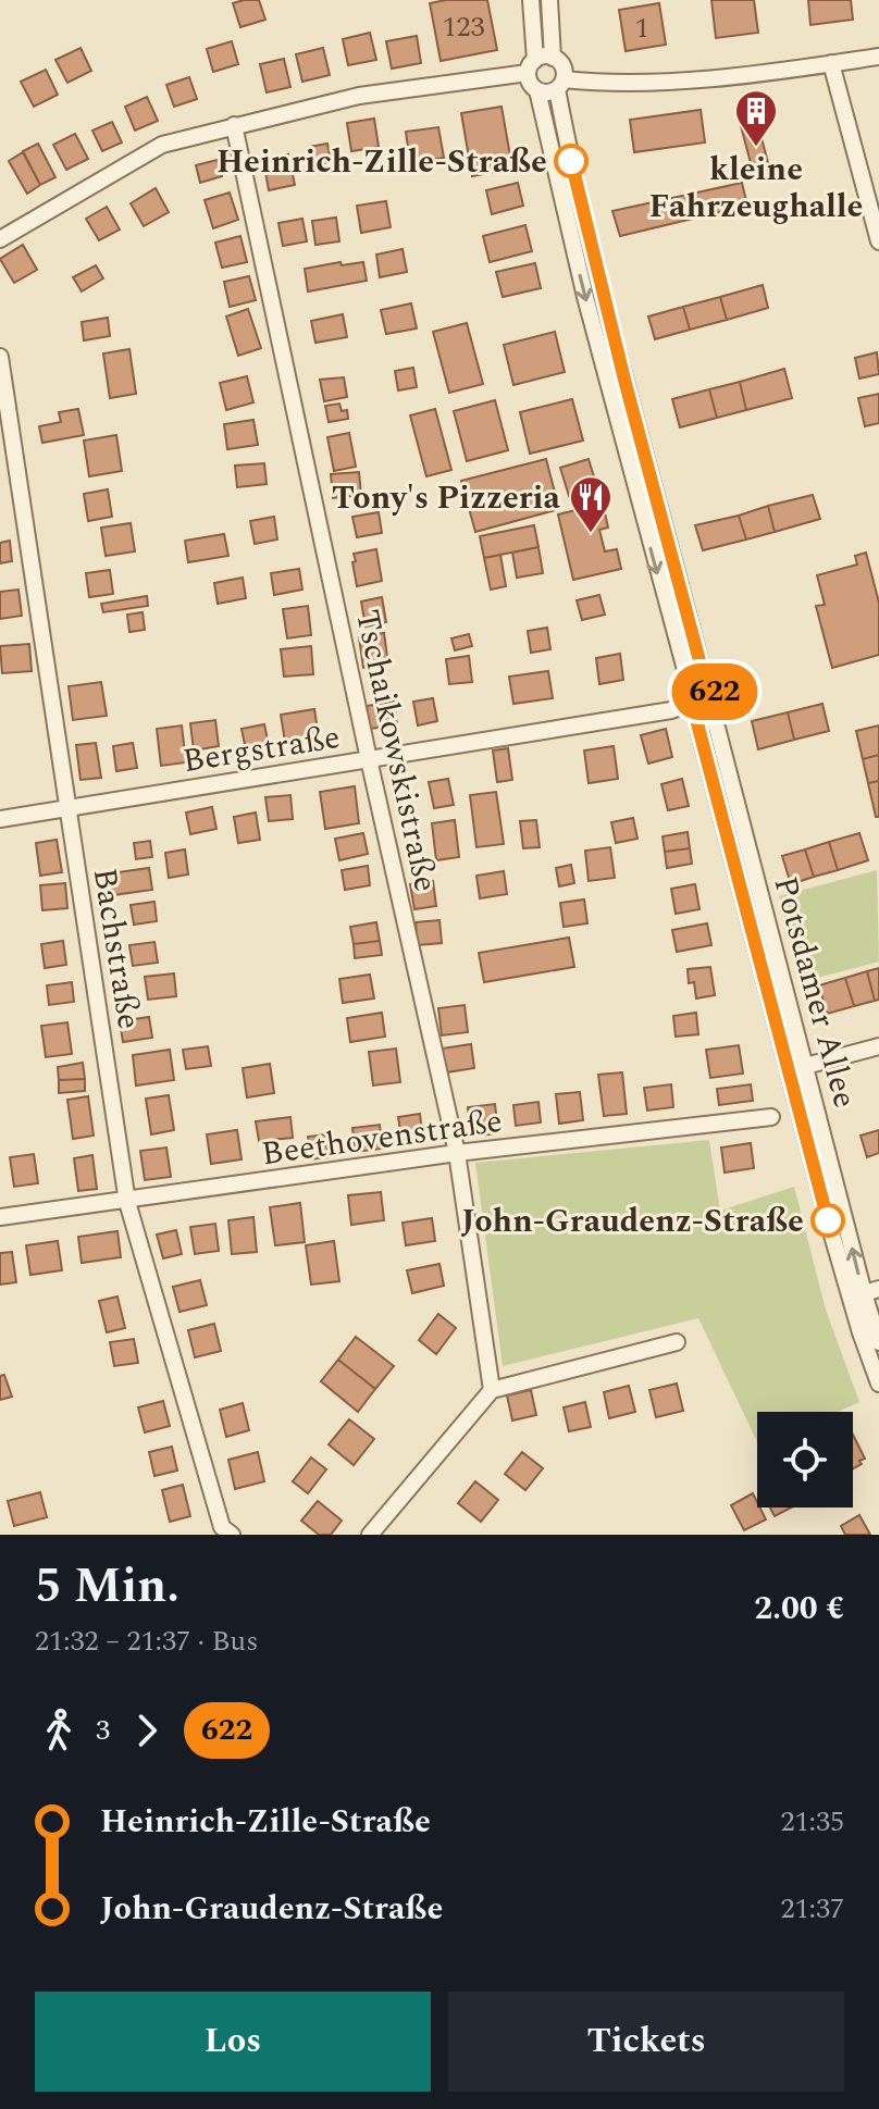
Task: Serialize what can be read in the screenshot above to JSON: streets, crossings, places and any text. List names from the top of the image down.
{
  "streets": {
    "street": [
      "Bergstraße",
      "Tschaikowskistraße",
      "Bachstraße",
      "Potsdamer Allee",
      "Beethovenstraße"
    ]
  },
  "crossings": [
    ["Bergstraße", "Tschaikowskistraße"],
    ["Bergstraße", "Bachstraße"],
    ["Bergstraße", "Potsdamer Allee"],
    ["Tschaikowskistraße", "Beethovenstraße"],
    ["Bachstraße", "Beethovenstraße"]
  ],
  "places": {
    "building": ["kleine Fahrzeughalle"],
    "other": ["Heinrich-Zille-Straße", "John-Graudenz-Straße"],
    "restaurant": ["Tony's Pizzeria"]
  },
  "lines": ["bus line 622"],
  "house_numbers": ["123", "1"],
  "page": {
    "on_map": "622",
    "heading": ["5 Min.", "21:32 – 21:37 · Bus", "2.00 €"],
    "legs": ["3", "622"],
    "list": [
      {
        "name": "Heinrich-Zille-Straße",
        "value": "21:35"
      },
      {
        "name": "John-Graudenz-Straße",
        "value": "21:37"
      }
    ],
    "buttons": ["Los", "Tickets"]
  }
}
